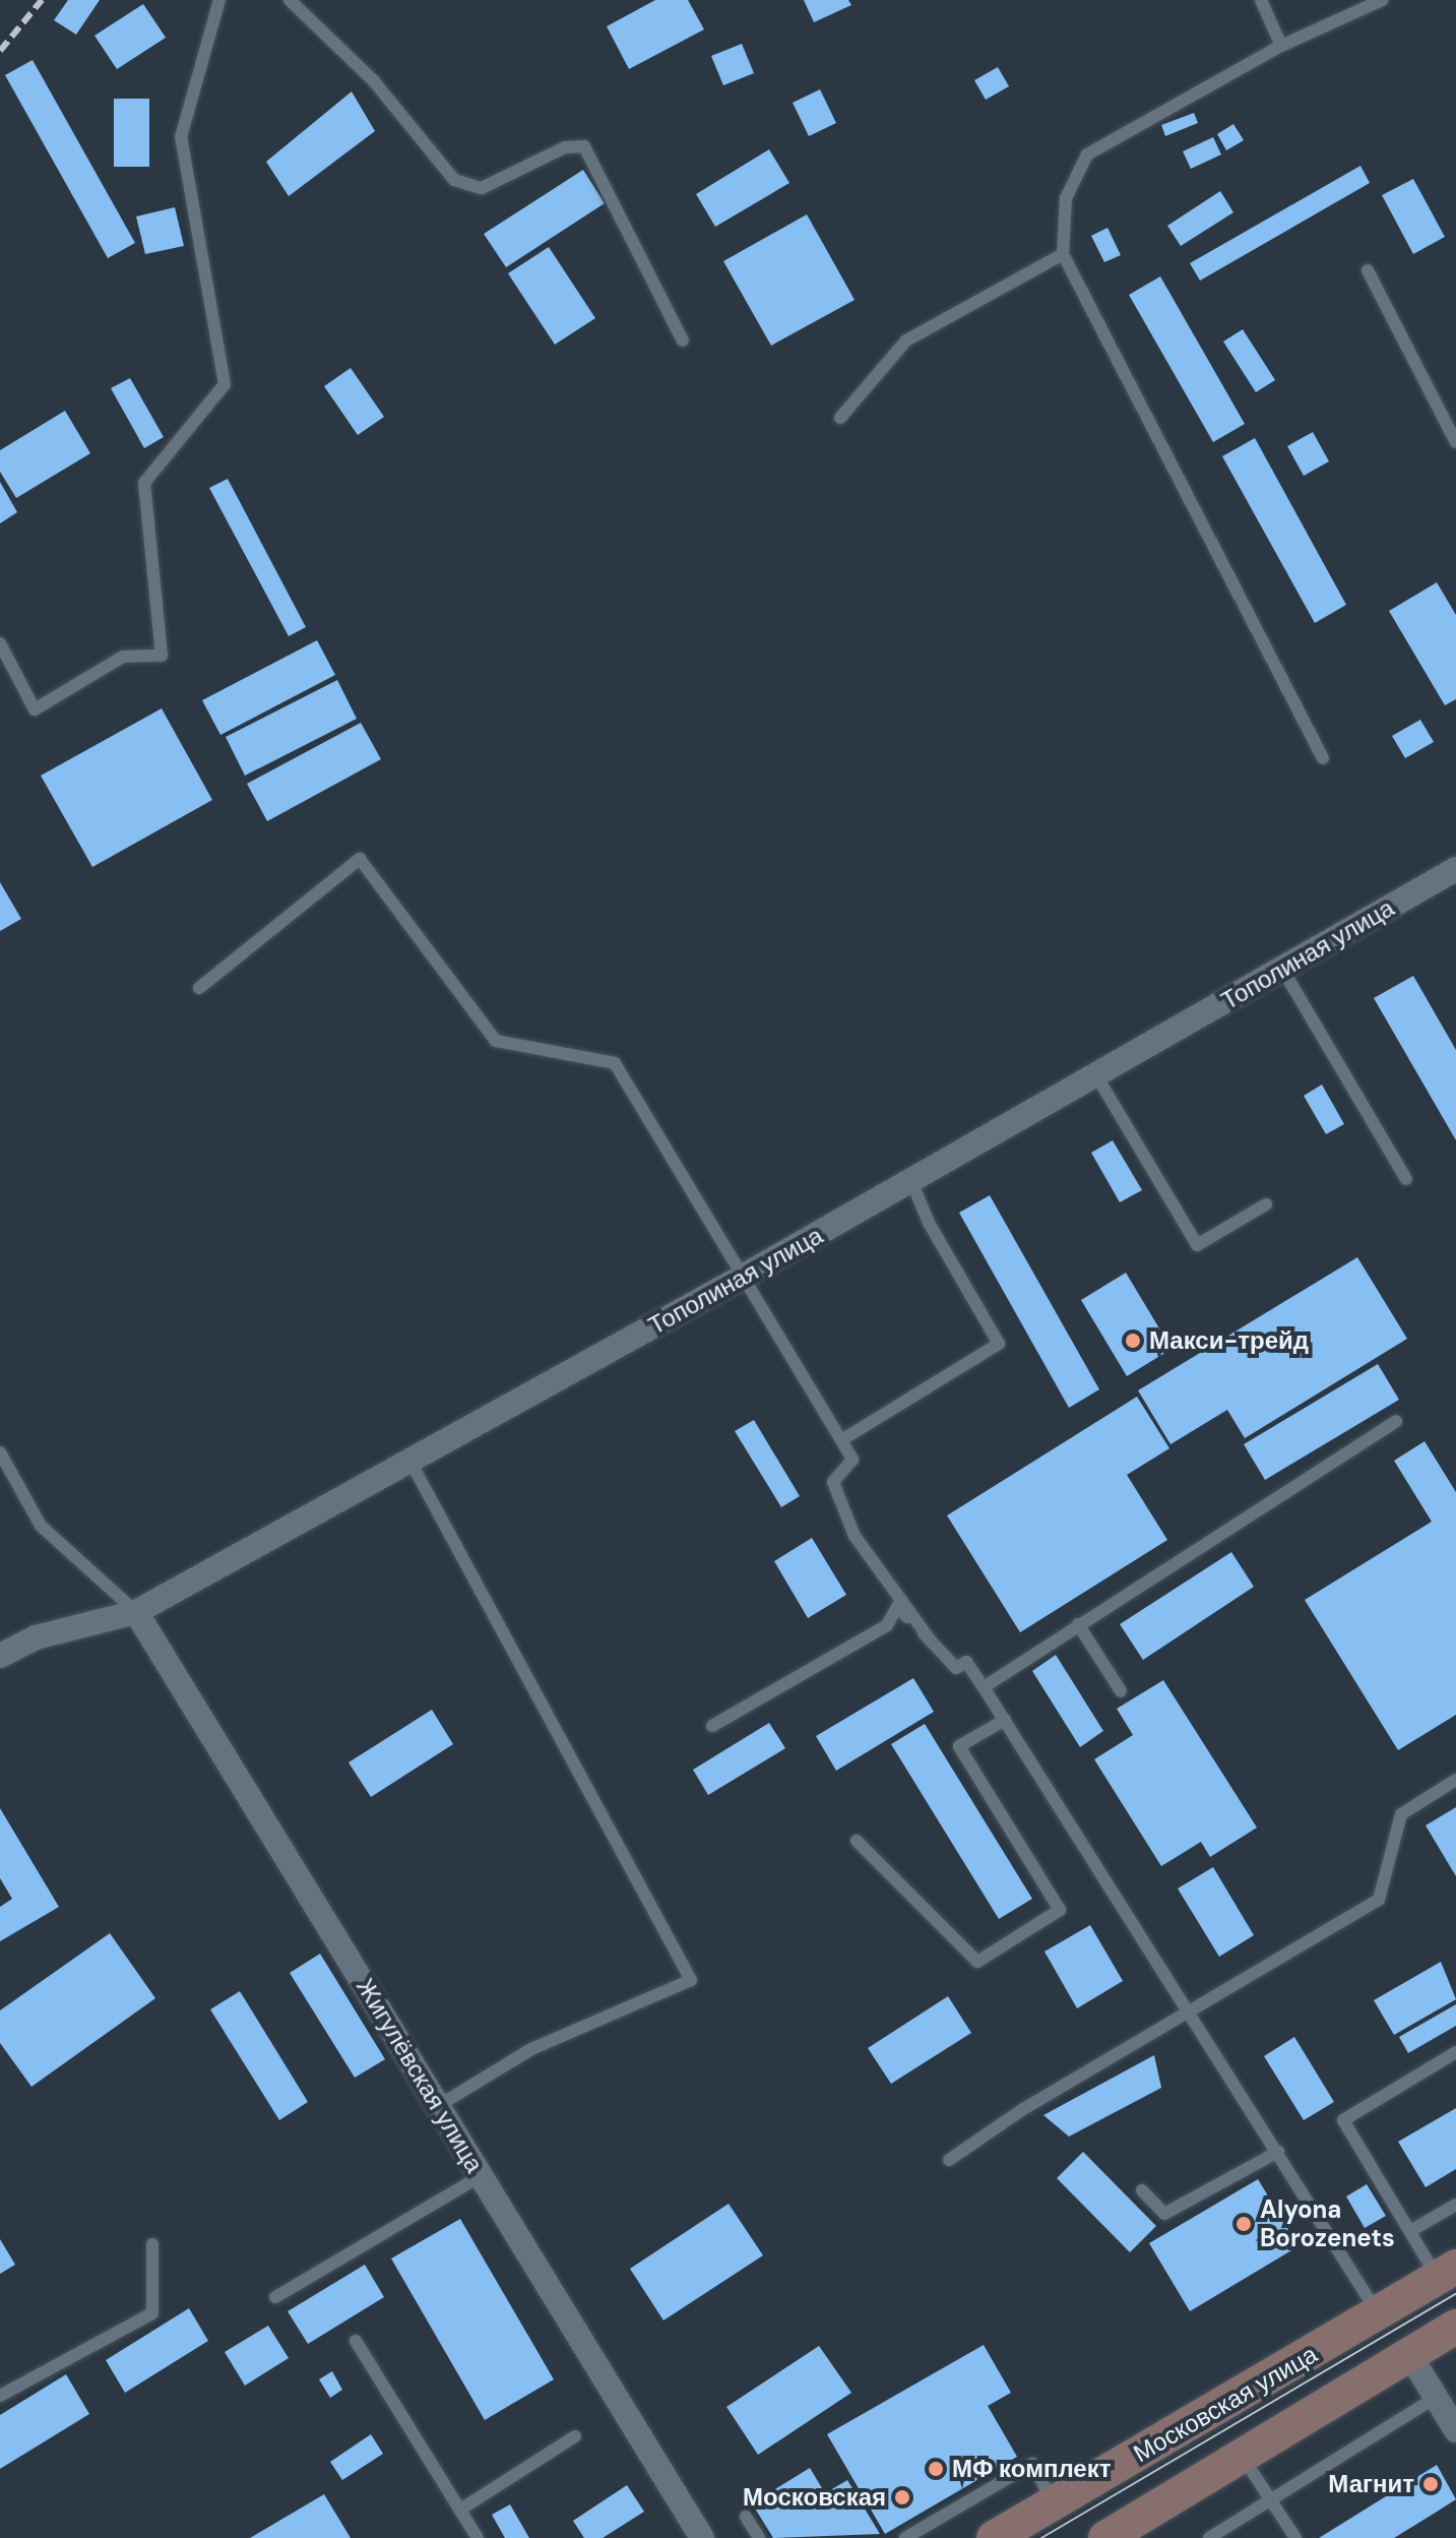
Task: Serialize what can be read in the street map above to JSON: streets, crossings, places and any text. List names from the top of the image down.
{
  "streets": {
    "street": ["Тополиная улица", "Жигулёвская улица", "Московская улица"]
  },
  "crossings": [
    ["Тополиная улица", "Жигулёвская улица"]
  ],
  "places": [
    "Макси-трейд",
    "Alyona Borozenets",
    "МФ комплект",
    "Магнит",
    "Московская"
  ]
}
